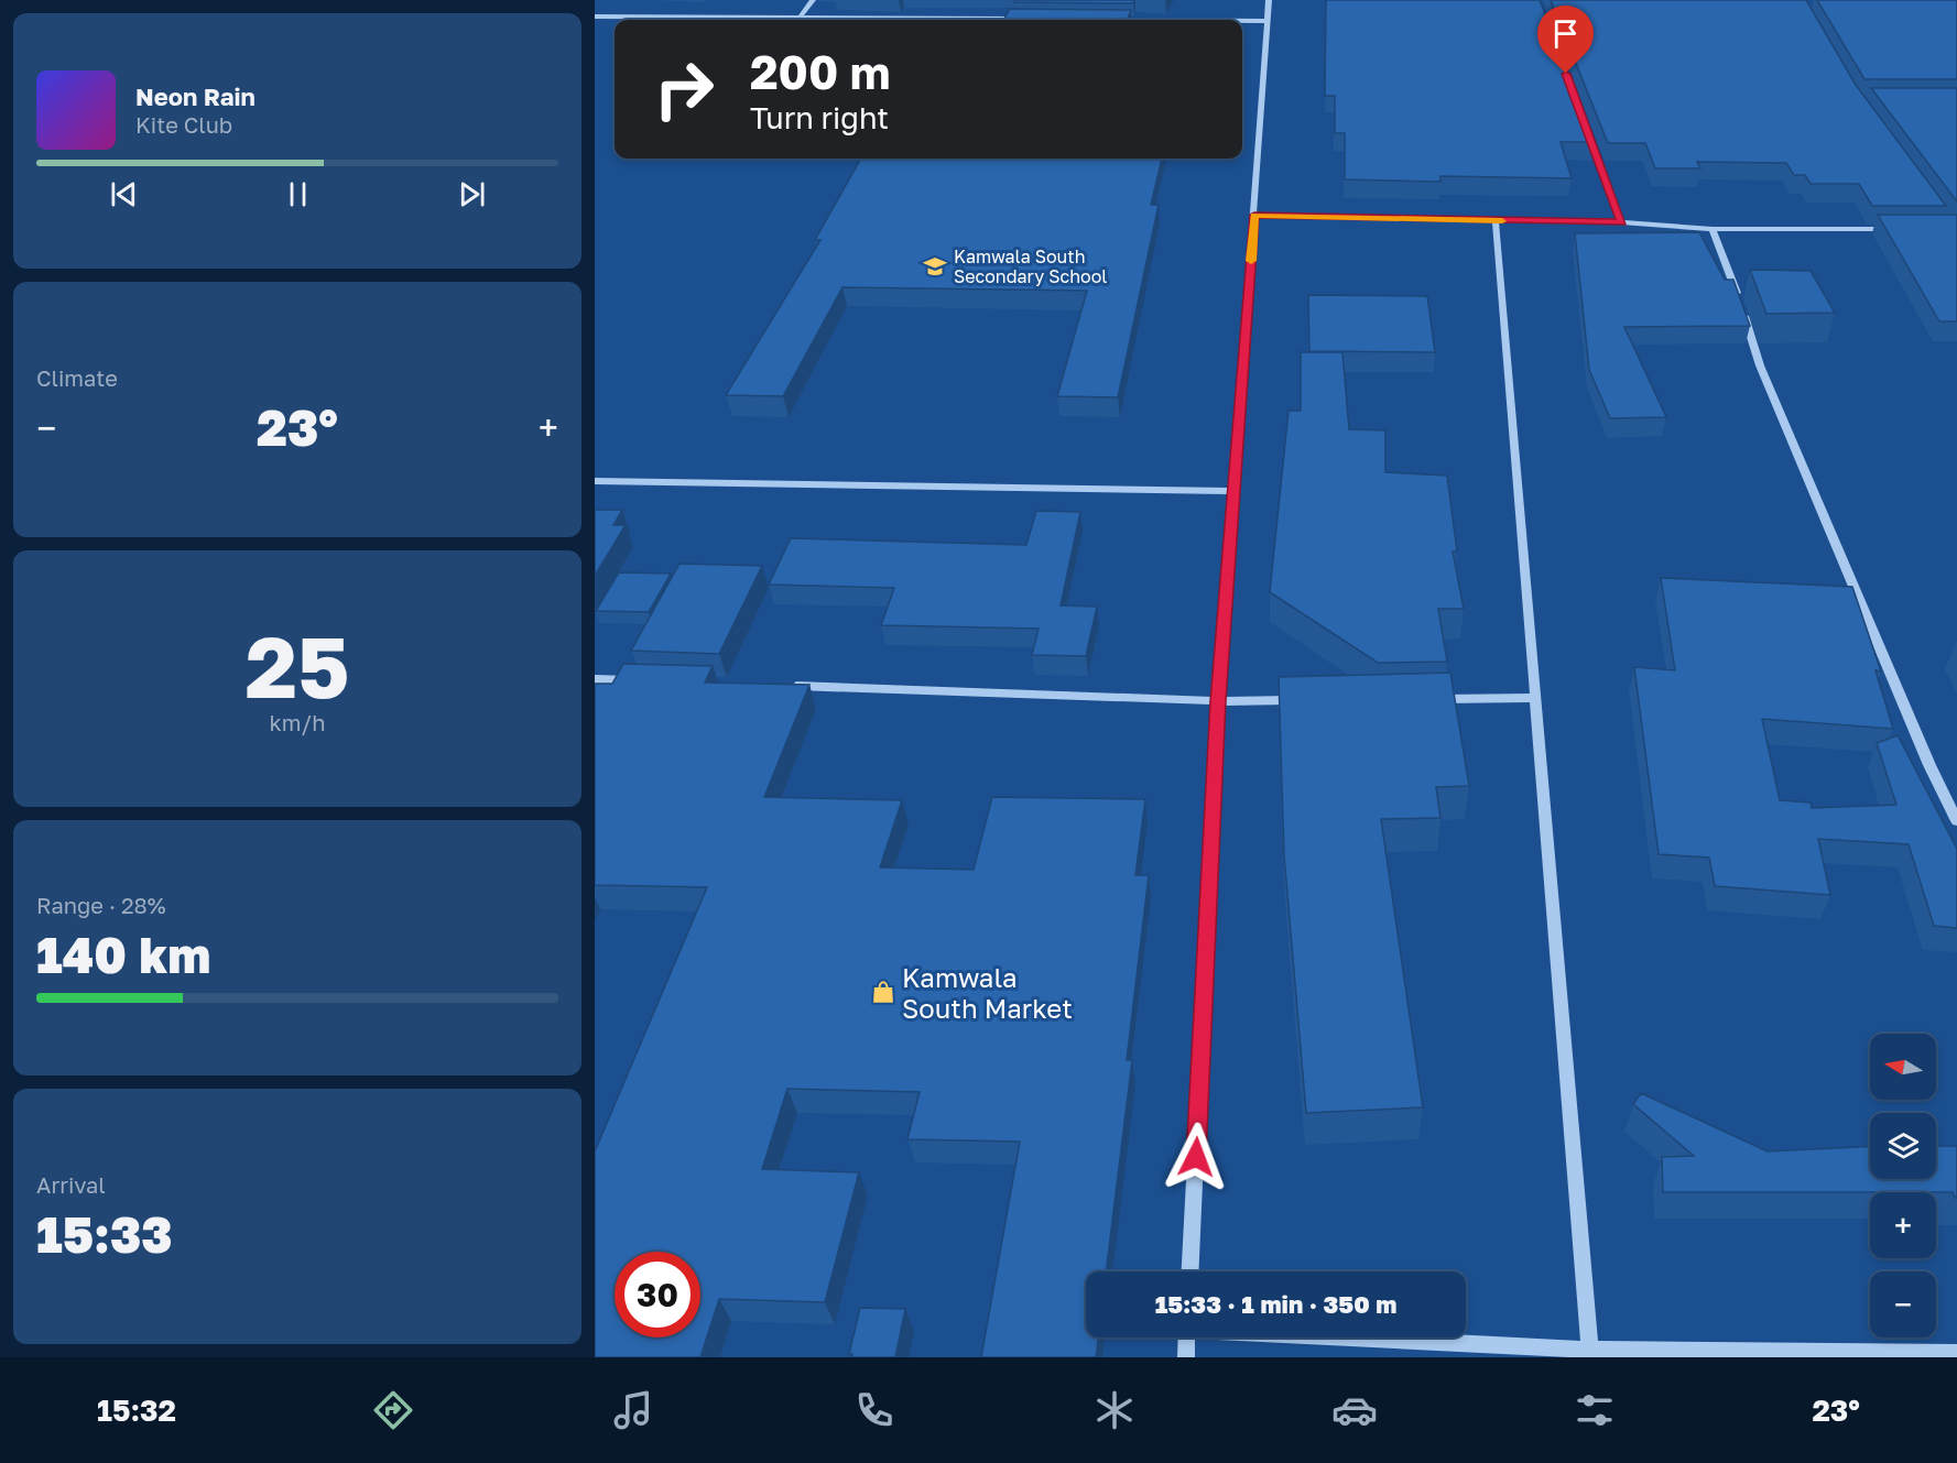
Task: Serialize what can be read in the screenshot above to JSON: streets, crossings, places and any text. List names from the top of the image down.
{
  "places": {
    "school or university": ["Kamwala South Secondary School"],
    "shop": ["Kamwala South Market"]
  },
  "north": "left",
  "page": {
    "turn": ["200 m", "Turn right"],
    "song": ["Neon Rain", "Kite Club"],
    "tile": [
      "Climate",
      ["25", "km/h"],
      ["Range · 28%", "140 km"],
      ["Arrival", "15:33"]
    ],
    "heat": ["−", "23°", "+"],
    "map_buttons": ["+", "−"],
    "limit": "30",
    "trip": "15:33 · 1 min · 350 m",
    "tabs": ["15:32", "23°"]
  }
}
